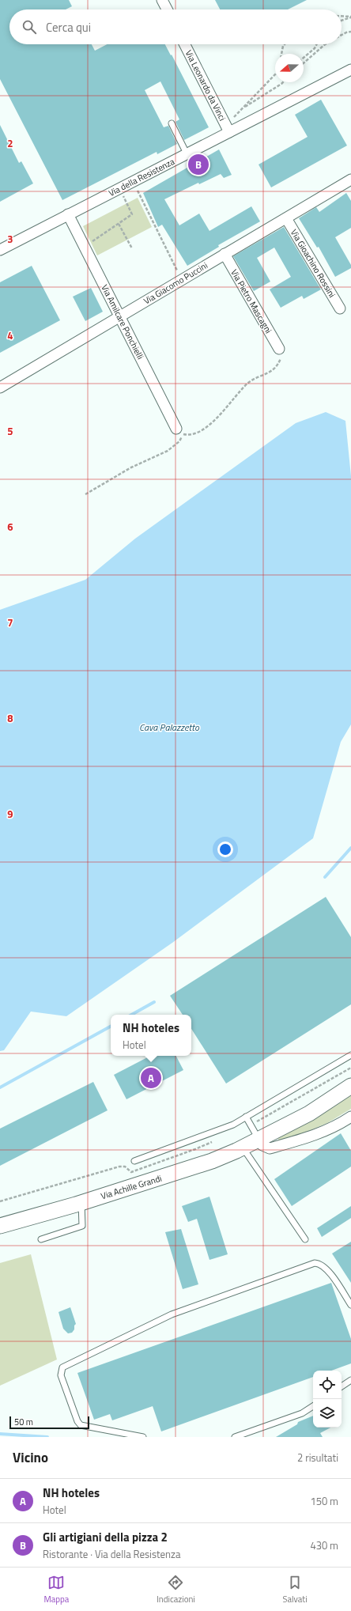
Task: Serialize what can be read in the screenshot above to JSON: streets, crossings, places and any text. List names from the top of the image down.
{
  "streets": {
    "main road": ["Via Achille Grandi"],
    "street": [
      "Via Leonardo da Vinci",
      "Via della Resistenza",
      "Via Gioachino Rossini",
      "Via Giacomo Puccini",
      "Via Pietro Mascagni",
      "Via Amilcare Ponchielli"
    ]
  },
  "crossings": [
    ["Via Leonardo da Vinci", "Via della Resistenza"],
    ["Via della Resistenza", "Via Amilcare Ponchielli"],
    ["Via Gioachino Rossini", "Via Giacomo Puccini"],
    ["Via Giacomo Puccini", "Via Pietro Mascagni"],
    ["Via Giacomo Puccini", "Via Amilcare Ponchielli"]
  ],
  "water": ["Cava Palazzetto"],
  "scale_bar": "50 m",
  "north": "left",
  "page": {
    "search": "Cerca qui",
    "pins": ["B", "A"],
    "popup": ["NH hoteles", "Hotel"],
    "scale": "50 m",
    "heading": ["Vicino", "2 risultati"],
    "list": [
      {
        "mark": "A",
        "name": "NH hoteles",
        "note": "Hotel",
        "value": "150 m"
      },
      {
        "mark": "B",
        "name": "Gli artigiani della pizza 2",
        "note": "Ristorante · Via della Resistenza",
        "value": "430 m"
      }
    ],
    "nav": ["Mappa", "Indicazioni", "Salvati"]
  },
  "grid": {
    "rows": [
      "2",
      "3",
      "4",
      "5",
      "6",
      "7",
      "8",
      "9"
    ]
  }
}
